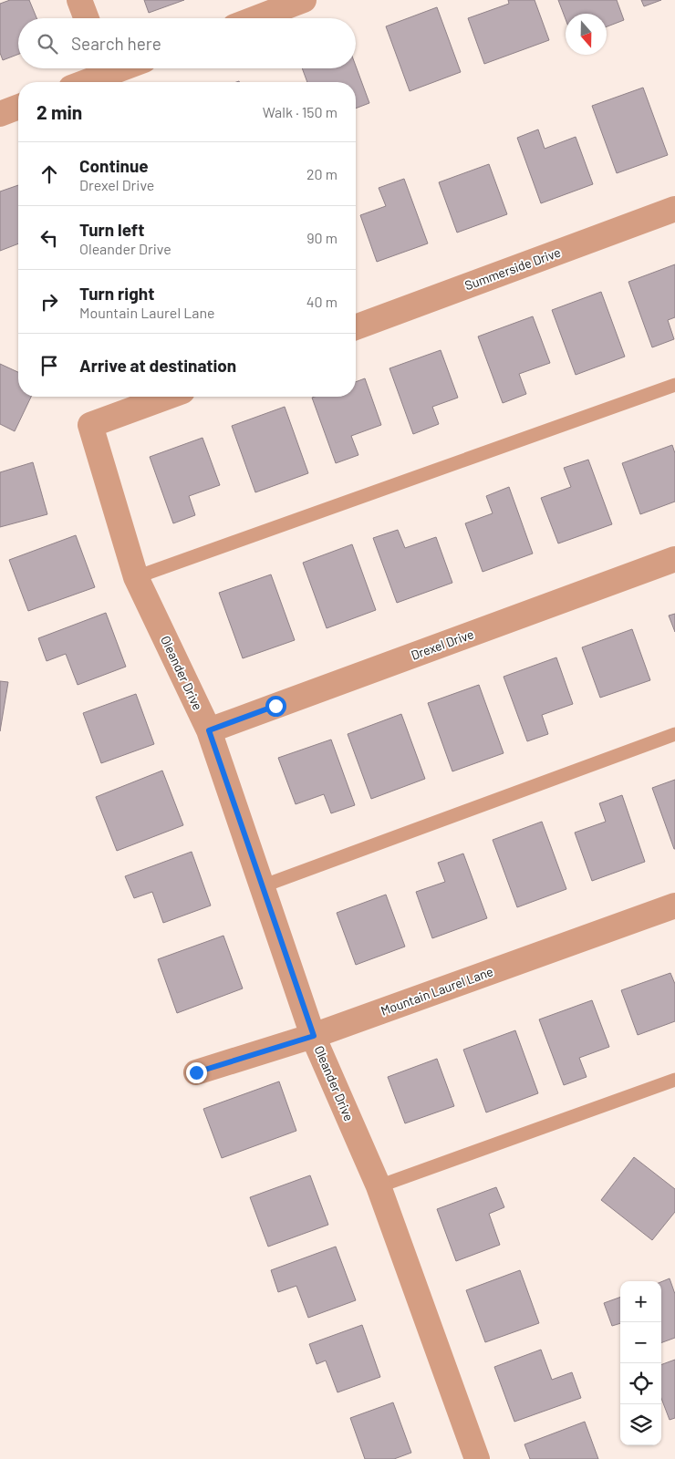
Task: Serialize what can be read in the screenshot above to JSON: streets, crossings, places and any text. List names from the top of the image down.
{
  "streets": {
    "street": [
      "Summerside Drive",
      "Drexel Drive",
      "Oleander Drive",
      "Mountain Laurel Lane"
    ]
  },
  "crossings": [
    ["Drexel Drive", "Oleander Drive"],
    ["Oleander Drive", "Mountain Laurel Lane"]
  ],
  "north": "bottom",
  "page": {
    "search": "Search here",
    "heading": ["2 min", "Walk · 150 m"],
    "list": [
      ["Continue", "Drexel Drive", "20 m"],
      ["Turn left", "Oleander Drive", "90 m"],
      ["Turn right", "Mountain Laurel Lane", "40 m"],
      "Arrive at destination"
    ],
    "map_buttons": ["+", "−"]
  }
}
